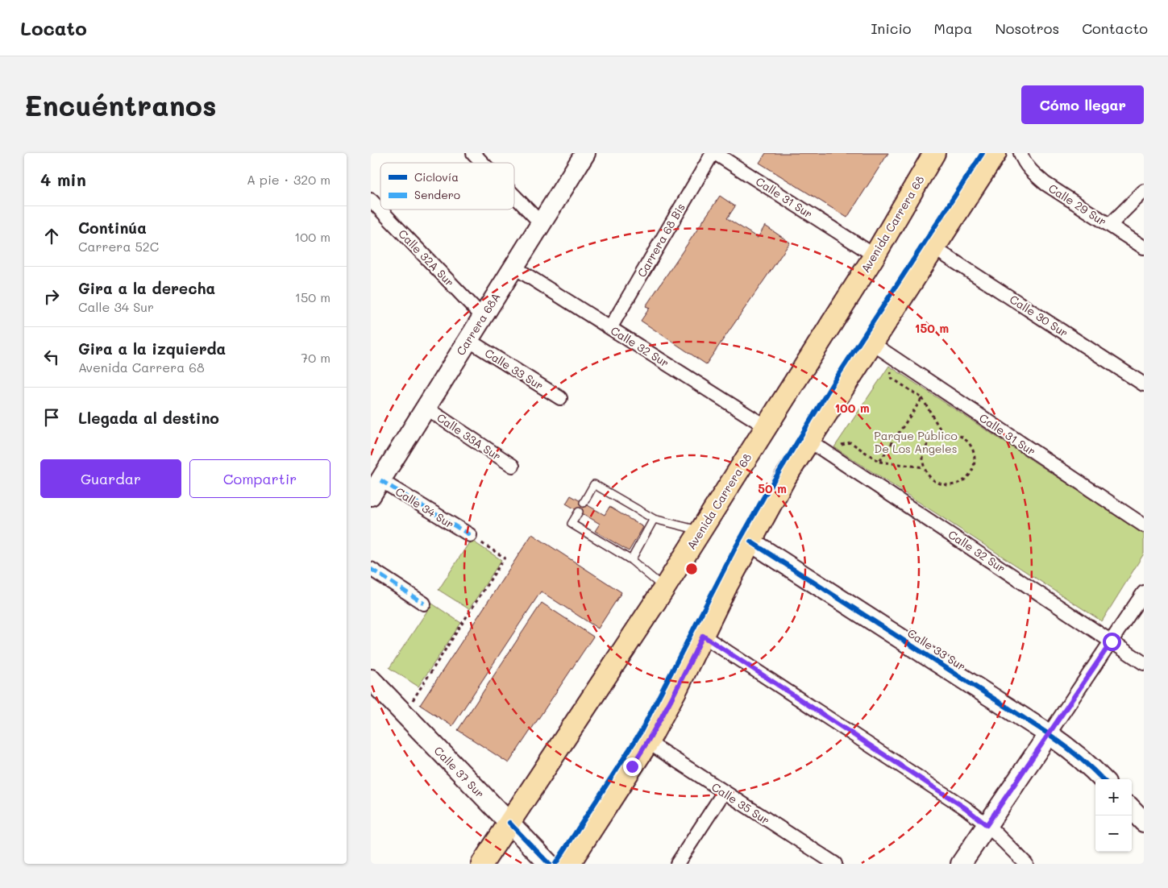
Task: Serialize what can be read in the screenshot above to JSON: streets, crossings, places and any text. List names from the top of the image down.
{
  "streets": {
    "main road": ["Avenida Carrera 68"],
    "street": [
      "Calle 31 Sur",
      "Calle 29 Sur",
      "Carrera 68 Bis",
      "Calle 32A Sur",
      "Calle 30 Sur",
      "Carrera 68A",
      "Calle 32 Sur",
      "Calle 33 Sur",
      "Calle 33A Sur",
      "Calle 34 Sur",
      "Calle 37 Sur",
      "Calle 35 Sur"
    ]
  },
  "crossings": [
    ["Calle 31 Sur", "Avenida Carrera 68"],
    ["Calle 31 Sur", "Carrera 68 Bis"],
    ["Avenida Carrera 68", "Calle 32 Sur"],
    ["Avenida Carrera 68", "Calle 37 Sur"],
    ["Carrera 68 Bis", "Calle 32 Sur"],
    ["Calle 32A Sur", "Carrera 68A"],
    ["Carrera 68A", "Calle 32 Sur"],
    ["Carrera 68A", "Calle 33 Sur"],
    ["Carrera 68A", "Calle 33A Sur"],
    ["Carrera 68A", "Calle 34 Sur"]
  ],
  "parks": ["Parque Público De Los Angeles"],
  "legend": ["Ciclovía", "Sendero"],
  "page": {
    "header": "Locato",
    "nav": [
      "Inicio",
      "Mapa",
      "Nosotros",
      "Contacto"
    ],
    "buttons": [
      "Cómo llegar",
      ["Guardar", "Compartir"]
    ],
    "title": "Encuéntranos",
    "heading": ["4 min", "A pie · 320 m"],
    "list": [
      ["Continúa", "Carrera 52C", "100 m"],
      ["Gira a la derecha", "Calle 34 Sur", "150 m"],
      ["Gira a la izquierda", "Avenida Carrera 68", "70 m"],
      "Llegada al destino"
    ],
    "map_buttons": ["+", "−"]
  },
  "rings": ["150 m", "100 m", "50 m"]
}
